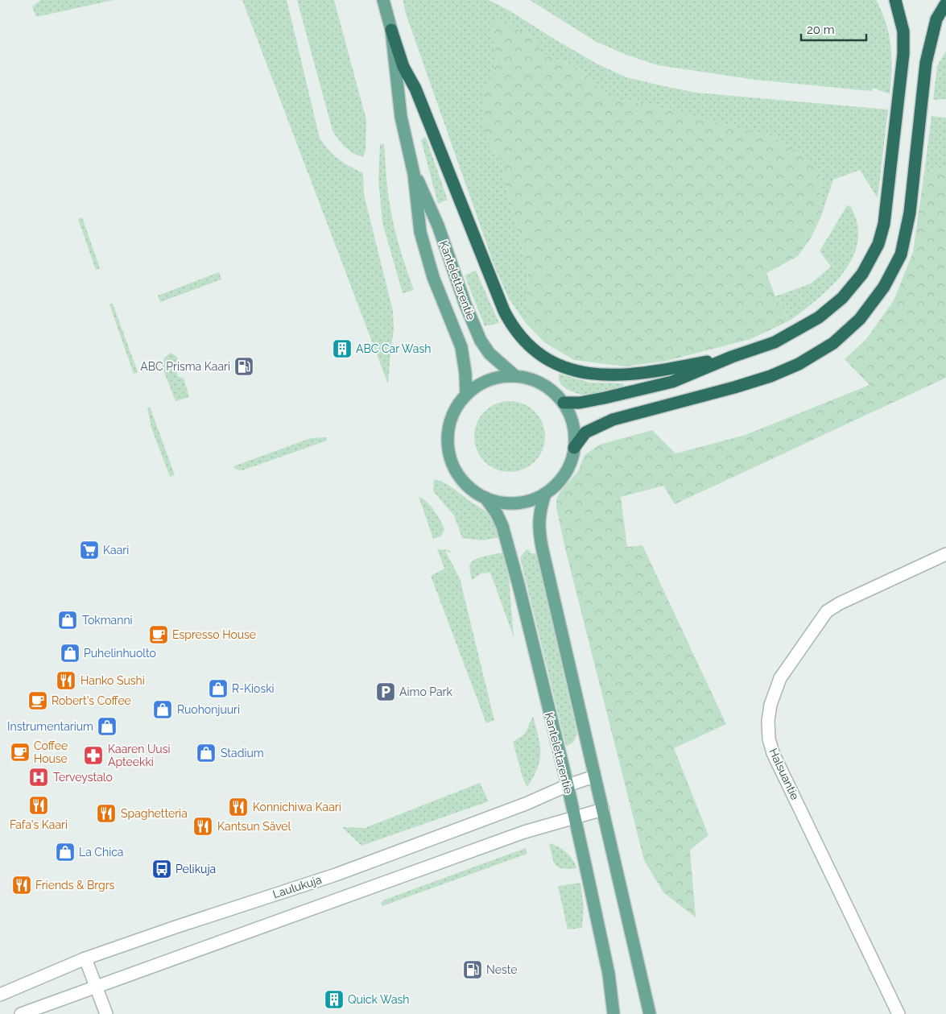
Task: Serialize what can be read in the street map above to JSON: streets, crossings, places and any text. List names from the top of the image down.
{
  "streets": {
    "main road": ["Kantelettarentie"],
    "street": ["Halsuantie", "Laulukuja"]
  },
  "crossings": [
    ["Kantelettarentie", "Laulukuja"]
  ],
  "places": {
    "building": ["ABC Car Wash", "Quick Wash"],
    "fuel station": ["ABC Prisma Kaari", "Neste"],
    "supermarket": ["Kaari"],
    "shop": [
      "Tokmanni",
      "Puhelinhuolto",
      "R-Kioski",
      "Ruohonjuuri",
      "Instrumentarium",
      "Stadium",
      "La Chica"
    ],
    "cafe": ["Espresso House", "Robert's Coffee", "Coffee House"],
    "restaurant": [
      "Hanko Sushi",
      "Fafa's Kaari",
      "Konnichiwa Kaari",
      "Spaghetteria",
      "Kantsun Sävel",
      "Friends & Brgrs"
    ],
    "parking": ["Aimo Park"],
    "pharmacy": ["Kaaren Uusi Apteekki"],
    "hospital": ["Terveystalo"],
    "bus stop": ["Pelikuja"]
  },
  "scale_bar": "20 m"
}
